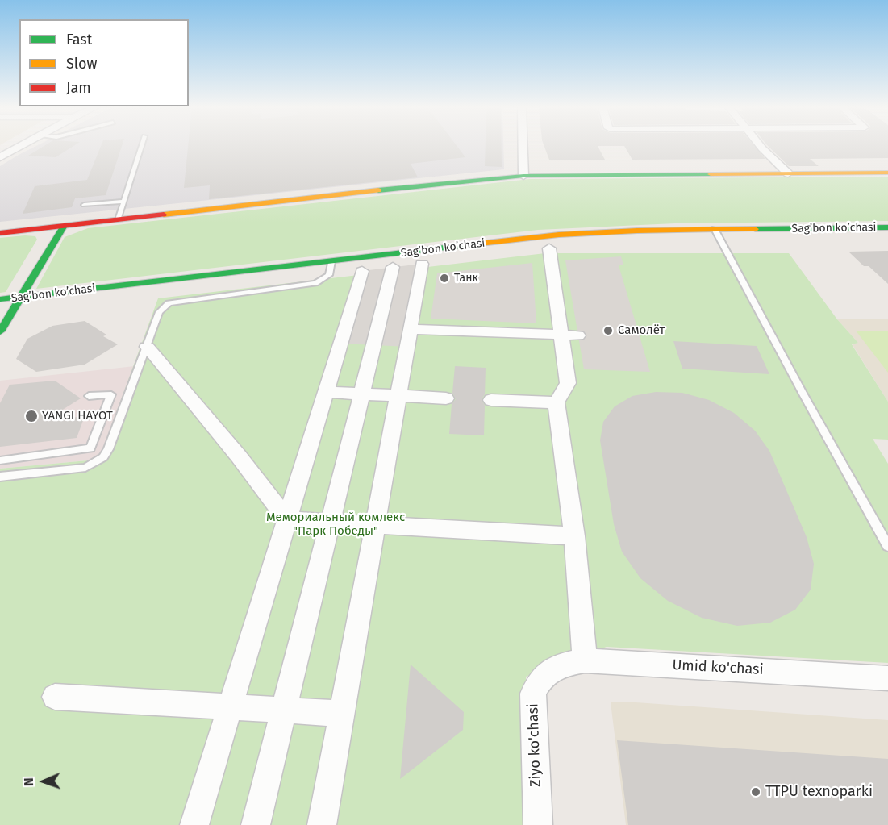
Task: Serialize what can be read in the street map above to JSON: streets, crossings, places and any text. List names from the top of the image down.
{
  "streets": {
    "main road": ["Sag’bon ko’chasi"],
    "street": ["Umid ko'chasi", "Ziyo ko'chasi"]
  },
  "crossings": [
    ["Umid ko'chasi", "Ziyo ko'chasi"]
  ],
  "parks": ["Мемориальный комлекс \"Парк Победы\""],
  "places": [
    "Танк",
    "Самолёт",
    "YANGI HAYOT",
    "TTPU texnoparki"
  ],
  "legend": ["Fast", "Slow", "Jam"],
  "north": "left"
}
